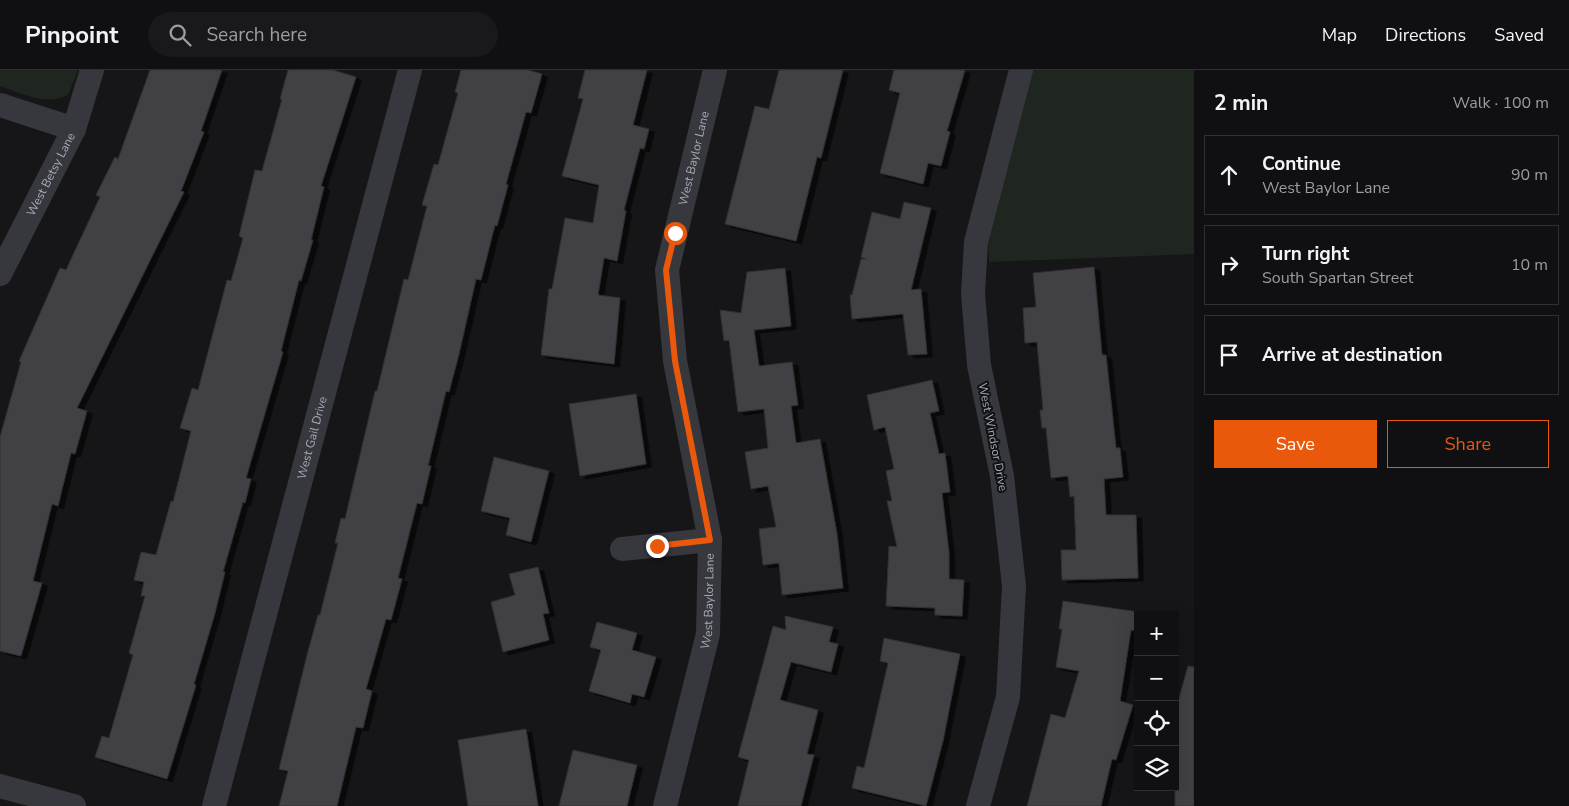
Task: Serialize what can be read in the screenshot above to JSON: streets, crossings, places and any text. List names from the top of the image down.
{
  "streets": {
    "street": [
      "West Baylor Lane",
      "West Betsy Lane",
      "West Windsor Drive",
      "West Gail Drive"
    ]
  },
  "page": {
    "header": "Pinpoint",
    "search": "Search here",
    "nav": ["Map", "Directions", "Saved"],
    "heading": ["2 min", "Walk · 100 m"],
    "list": [
      ["Continue", "West Baylor Lane", "90 m"],
      ["Turn right", "South Spartan Street", "10 m"],
      "Arrive at destination"
    ],
    "buttons": ["Save", "Share"],
    "map_buttons": ["+", "−"]
  }
}
